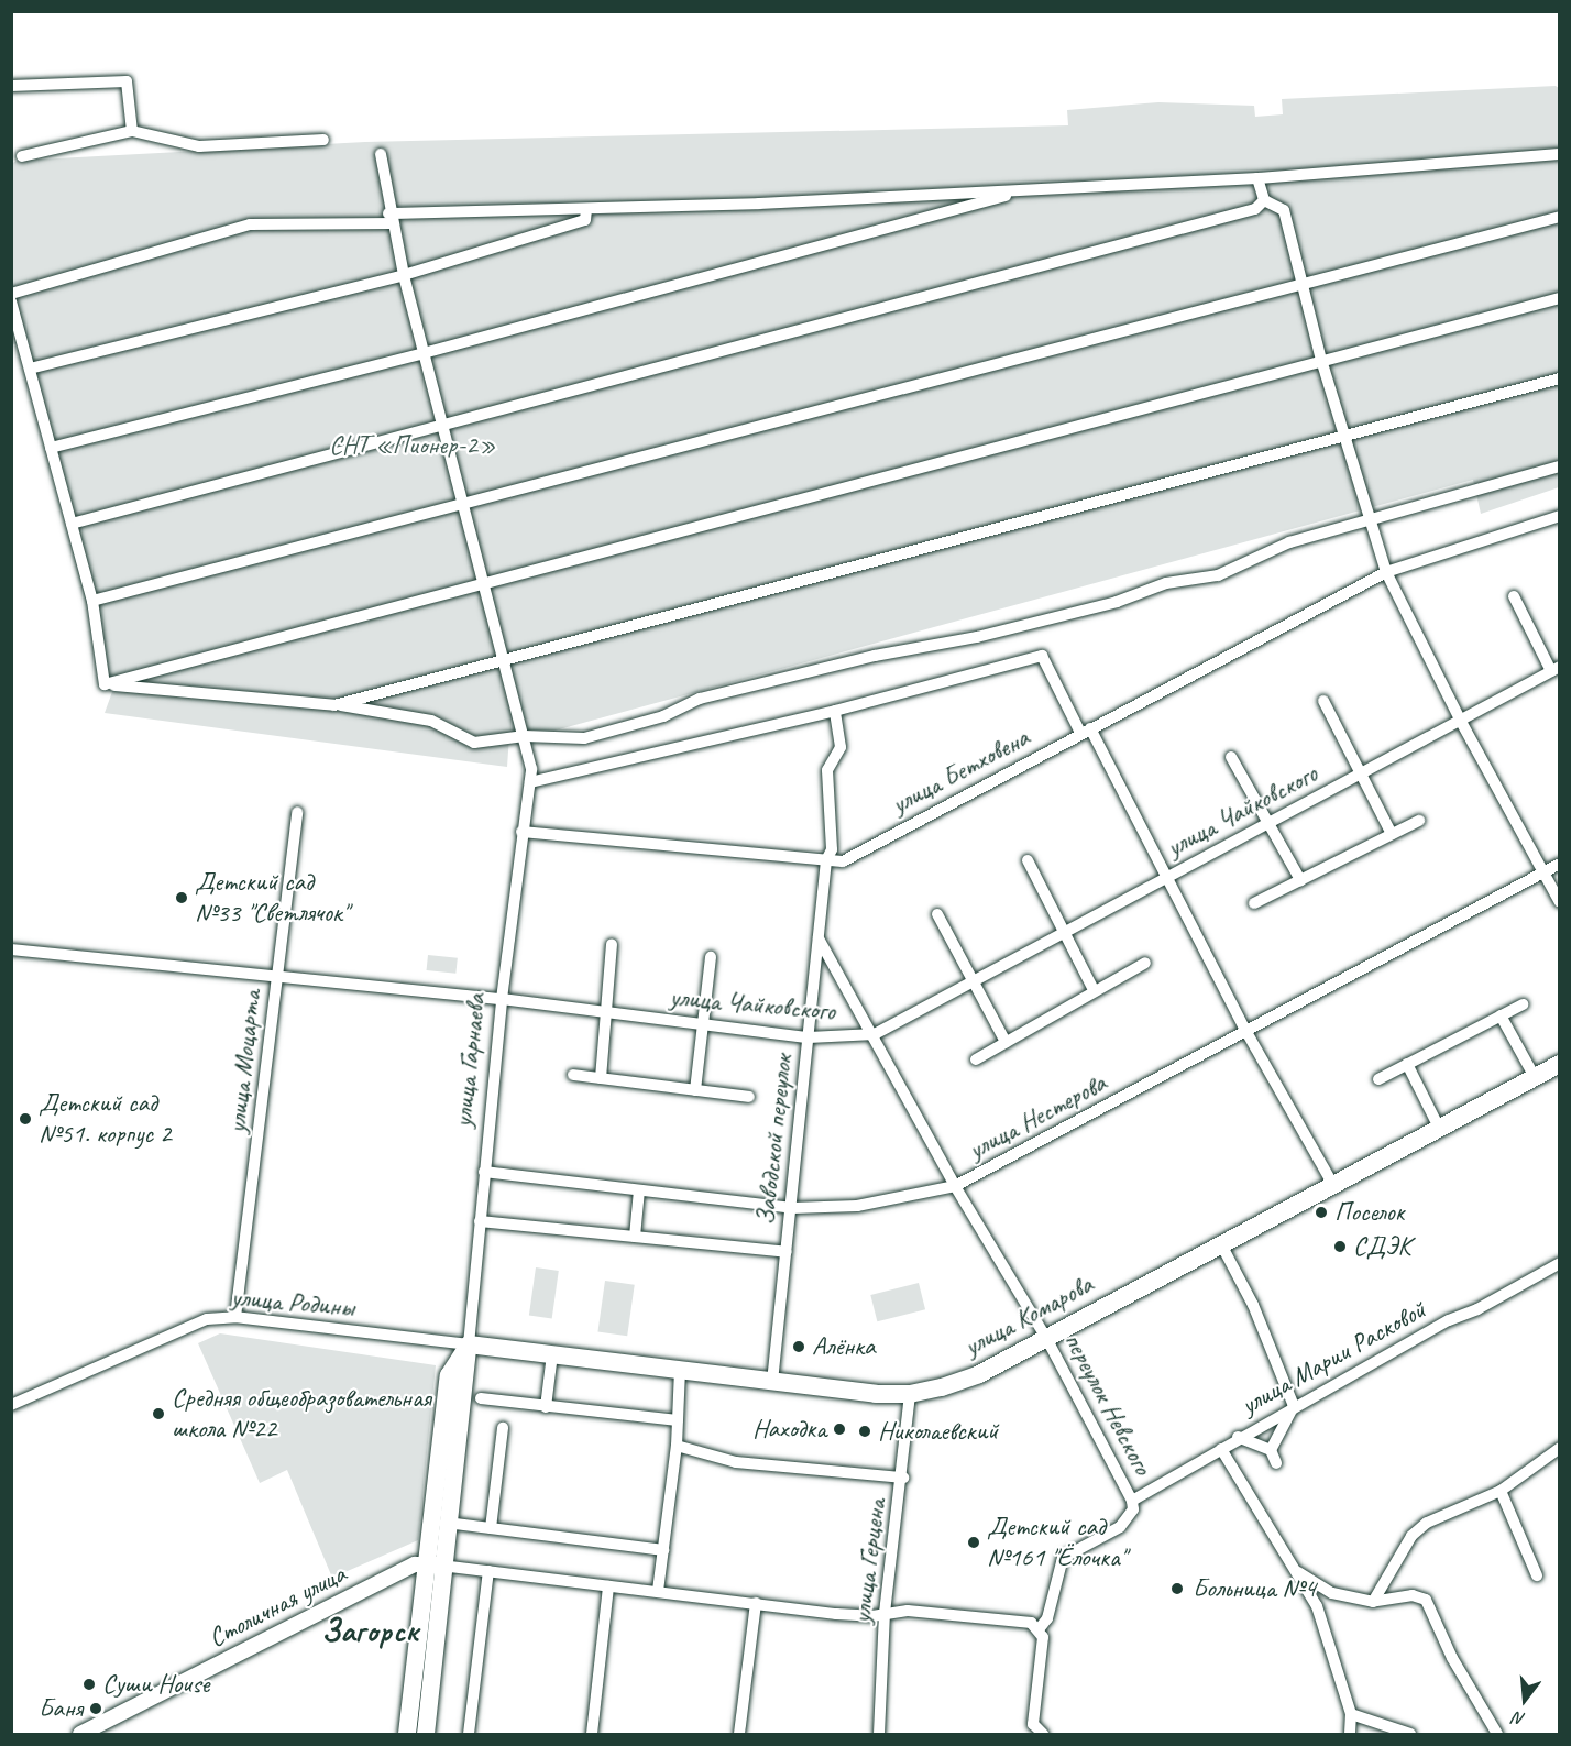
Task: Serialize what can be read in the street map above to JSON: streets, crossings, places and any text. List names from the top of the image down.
{
  "streets": {
    "main road": ["улица Гарнаева", "улица Комарова"],
    "street": [
      "улица Бетховена",
      "улица Чайковского",
      "улица Моцарта",
      "улица Нестерова",
      "Заводской переулок",
      "улица Родины",
      "улица Марии Расковой",
      "переулок Невского",
      "улица Герцена",
      "Столичная улица"
    ]
  },
  "crossings": [
    ["улица Бетховена", "улица Гарнаева"],
    ["улица Бетховена", "Заводской переулок"],
    ["улица Чайковского", "улица Гарнаева"],
    ["улица Чайковского", "улица Моцарта"],
    ["улица Чайковского", "Заводской переулок"],
    ["улица Чайковского", "переулок Невского"],
    ["улица Гарнаева", "улица Нестерова"],
    ["улица Гарнаева", "улица Родины"],
    ["улица Гарнаева", "улица Комарова"],
    ["улица Гарнаева", "Столичная улица"],
    ["улица Моцарта", "улица Родины"],
    ["улица Нестерова", "Заводской переулок"],
    ["улица Нестерова", "переулок Невского"],
    ["Заводской переулок", "улица Комарова"],
    ["Заводской переулок", "переулок Невского"],
    ["улица Родины", "улица Комарова"],
    ["улица Комарова", "переулок Невского"],
    ["улица Комарова", "улица Герцена"],
    ["улица Марии Расковой", "переулок Невского"]
  ],
  "districts": ["Загорск"],
  "parks": ["СНТ «Пионер-2»"],
  "places": [
    "Детский сад №33 \"Светлячок\"",
    "Детский сад №51. корпус 2",
    "Поселок",
    "СДЭК",
    "Алёнка",
    "Средняя общеобразовательная школа №22",
    "Находка",
    "Николаевский",
    "Детский сад №161 \"Ёлочка\"",
    "Больница №4",
    "Суши House",
    "Баня"
  ],
  "north": "bottom"
}
